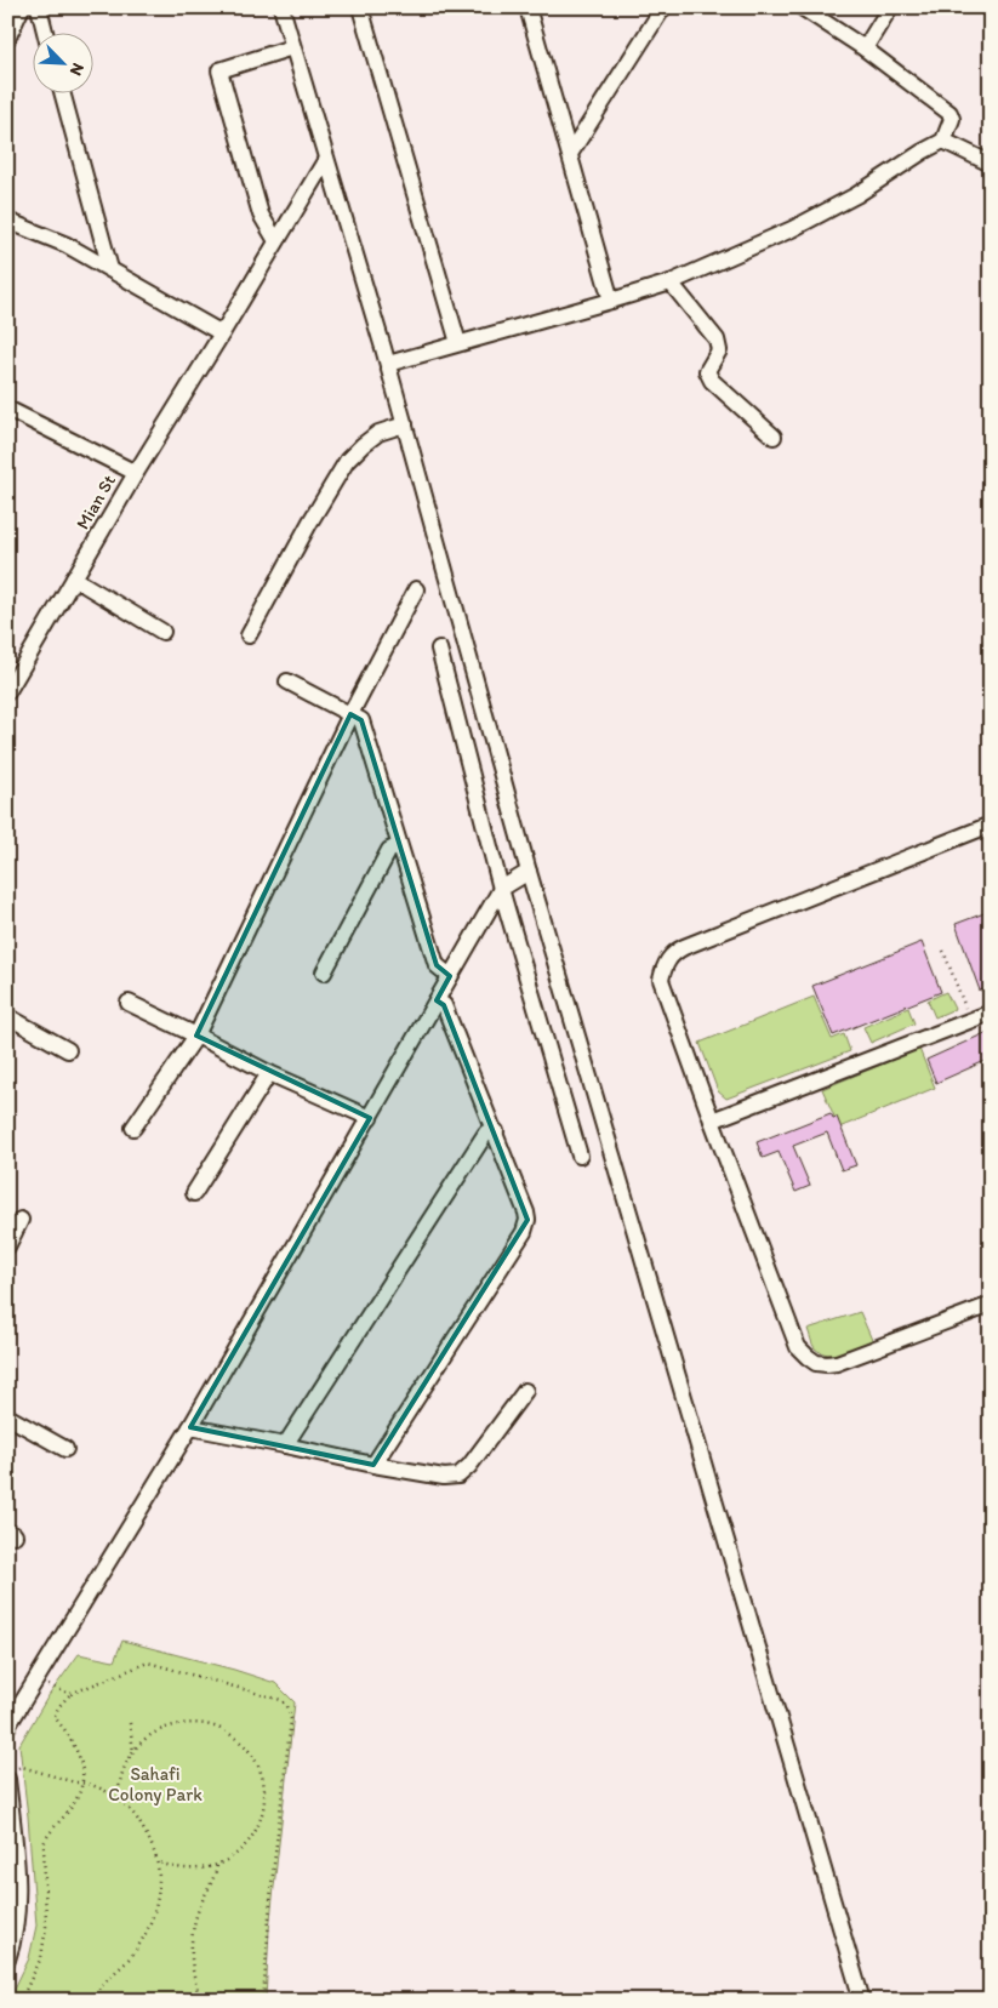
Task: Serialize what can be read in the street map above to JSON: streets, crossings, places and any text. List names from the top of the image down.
{
  "streets": {
    "street": ["Mian St"]
  },
  "parks": ["Sahafi Colony Park"],
  "north": "bottom right"
}
